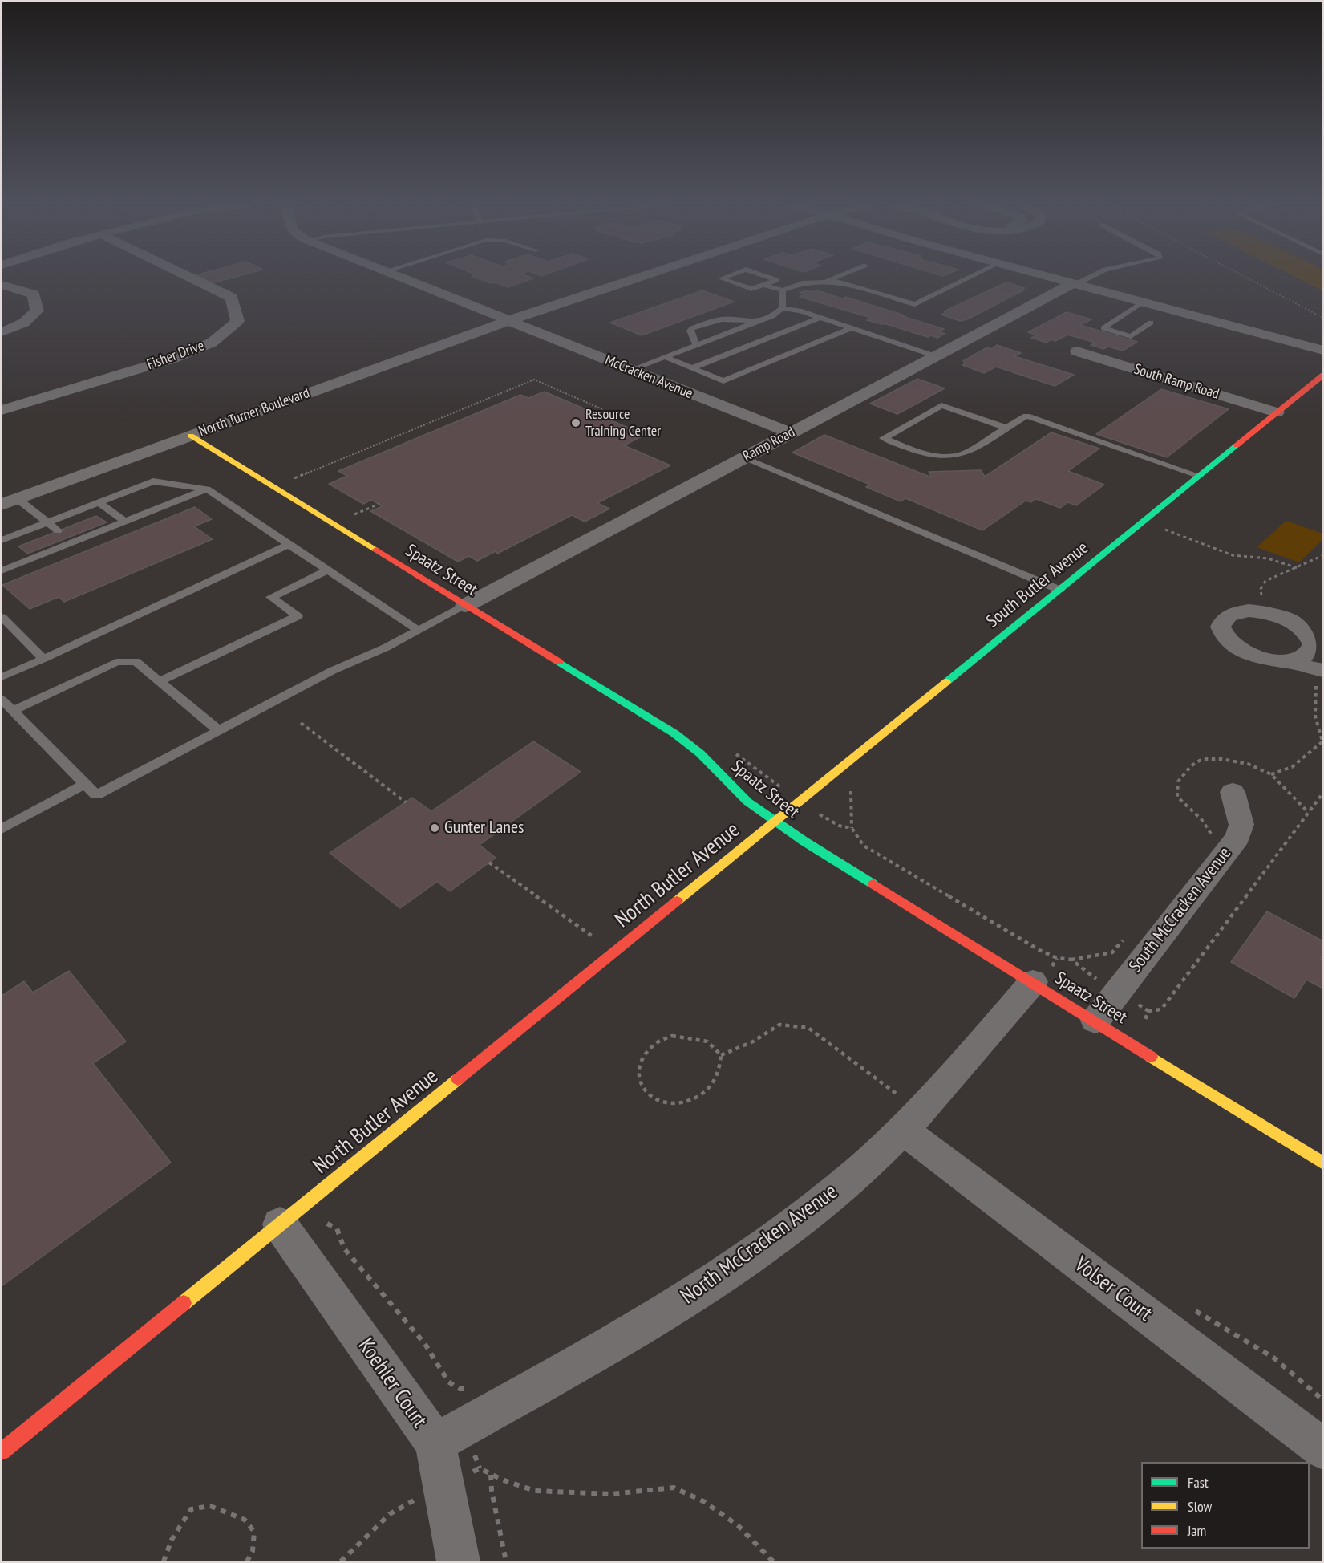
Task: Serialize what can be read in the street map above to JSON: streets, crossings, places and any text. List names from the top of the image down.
{
  "streets": {
    "street": [
      "Fisher Drive",
      "McCracken Avenue",
      "South Ramp Road",
      "North Turner Boulevard",
      "Ramp Road",
      "Spaatz Street",
      "South Butler Avenue",
      "North Butler Avenue",
      "South McCracken Avenue",
      "North McCracken Avenue",
      "Volser Court",
      "Koehler Court"
    ]
  },
  "crossings": [
    ["McCracken Avenue", "North Turner Boulevard"],
    ["McCracken Avenue", "Ramp Road"],
    ["South Ramp Road", "South Butler Avenue"],
    ["North Turner Boulevard", "Spaatz Street"],
    ["Ramp Road", "Spaatz Street"],
    ["Spaatz Street", "South Butler Avenue"],
    ["Spaatz Street", "North Butler Avenue"],
    ["Spaatz Street", "South McCracken Avenue"],
    ["Spaatz Street", "North McCracken Avenue"],
    ["South Butler Avenue", "North Butler Avenue"],
    ["North Butler Avenue", "Koehler Court"],
    ["North McCracken Avenue", "Volser Court"],
    ["North McCracken Avenue", "Koehler Court"]
  ],
  "places": ["Resource Training Center", "Gunter Lanes"],
  "legend": ["Fast", "Slow", "Jam"]
}
